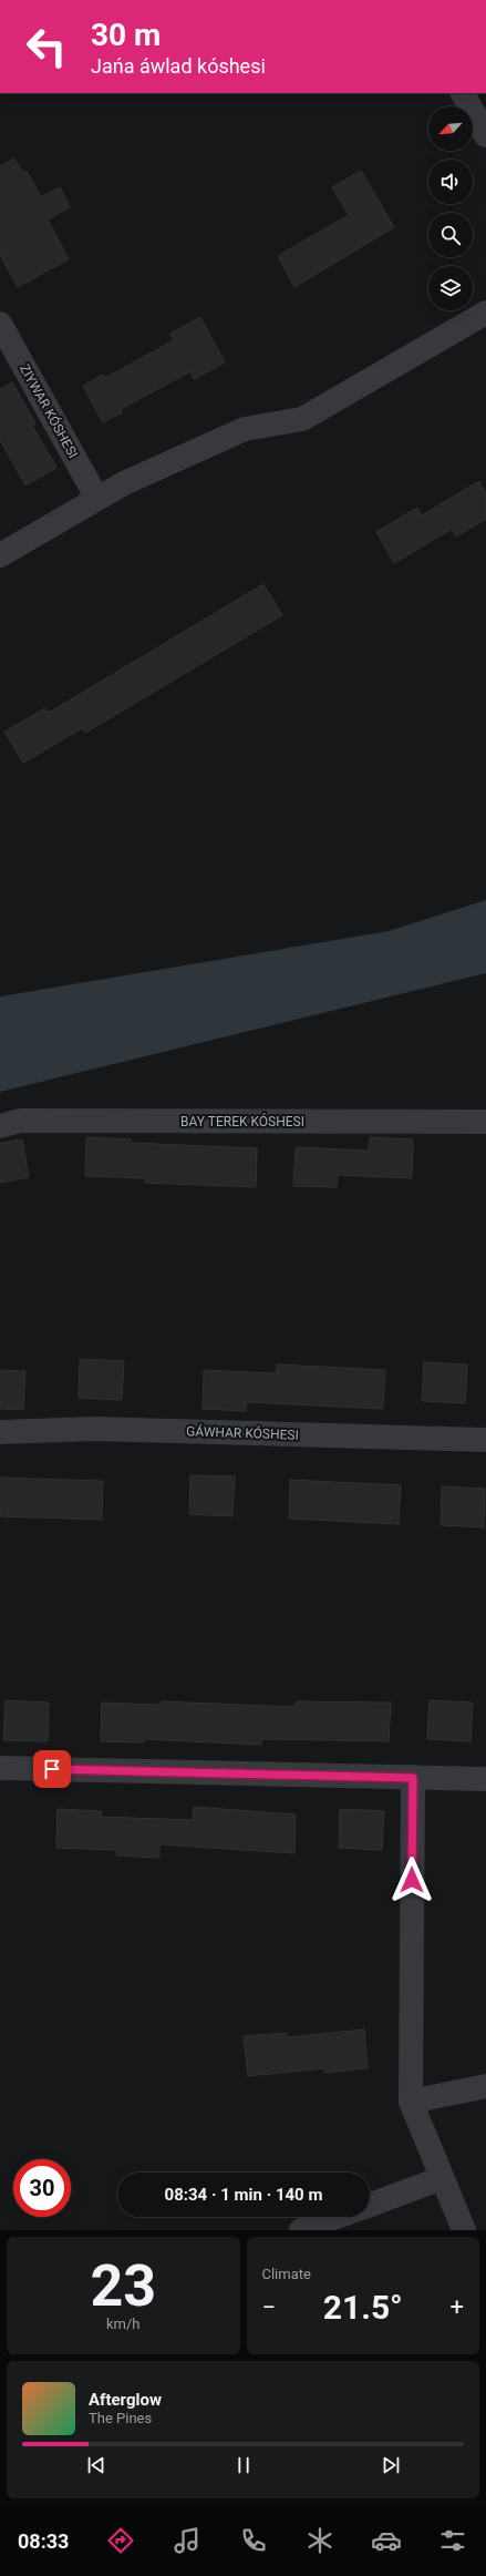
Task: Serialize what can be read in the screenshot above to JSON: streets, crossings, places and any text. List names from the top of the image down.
{
  "streets": {
    "street": ["ZIYWAR KÓSHESI", "BAY TEREK KÓSHESI", "GÁWHAR KÓSHESI"]
  },
  "north": "bottom left",
  "page": {
    "turn": ["30 m", "Jańa áwlad kóshesi"],
    "limit": "30",
    "trip": "08:34 · 1 min · 140 m",
    "tile": [
      ["23", "km/h"],
      "Climate"
    ],
    "heat": ["−", "21.5°", "+"],
    "song": ["Afterglow", "The Pines"],
    "tabs": "08:33"
  }
}
